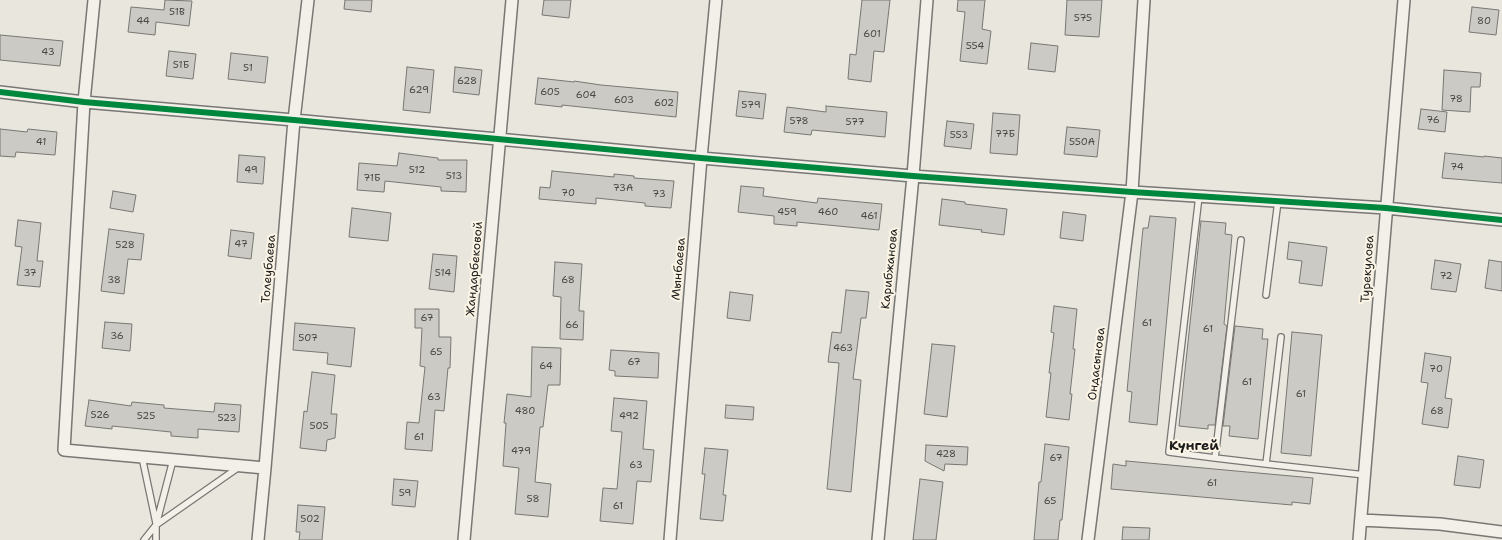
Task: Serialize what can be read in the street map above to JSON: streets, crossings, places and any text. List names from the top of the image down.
{
  "streets": {
    "street": [
      "Толеубаева",
      "Жандарбековой",
      "Мынбаева",
      "Карибжанова",
      "Турекулова",
      "Ондасынова"
    ]
  },
  "districts": ["Күнгей"],
  "house_numbers": [
    "51В",
    "575",
    "44",
    "80",
    "601",
    "554",
    "43",
    "51Б",
    "51",
    "628",
    "629",
    "605",
    "604",
    "78",
    "603",
    "602",
    "579",
    "76",
    "578",
    "577",
    "77Б",
    "553",
    "41",
    "550А",
    "74",
    "49",
    "512",
    "513",
    "71Б",
    "73А",
    "70",
    "73",
    "459",
    "460",
    "461",
    "47",
    "528",
    "37",
    "514",
    "72",
    "38",
    "68",
    "67",
    "61",
    "66",
    "61",
    "36",
    "507",
    "463",
    "65",
    "67",
    "64",
    "70",
    "61",
    "61",
    "63",
    "480",
    "68",
    "526",
    "525",
    "492",
    "523",
    "505",
    "61",
    "479",
    "428",
    "67",
    "63",
    "61",
    "59",
    "58",
    "65",
    "61",
    "502"
  ]
}
